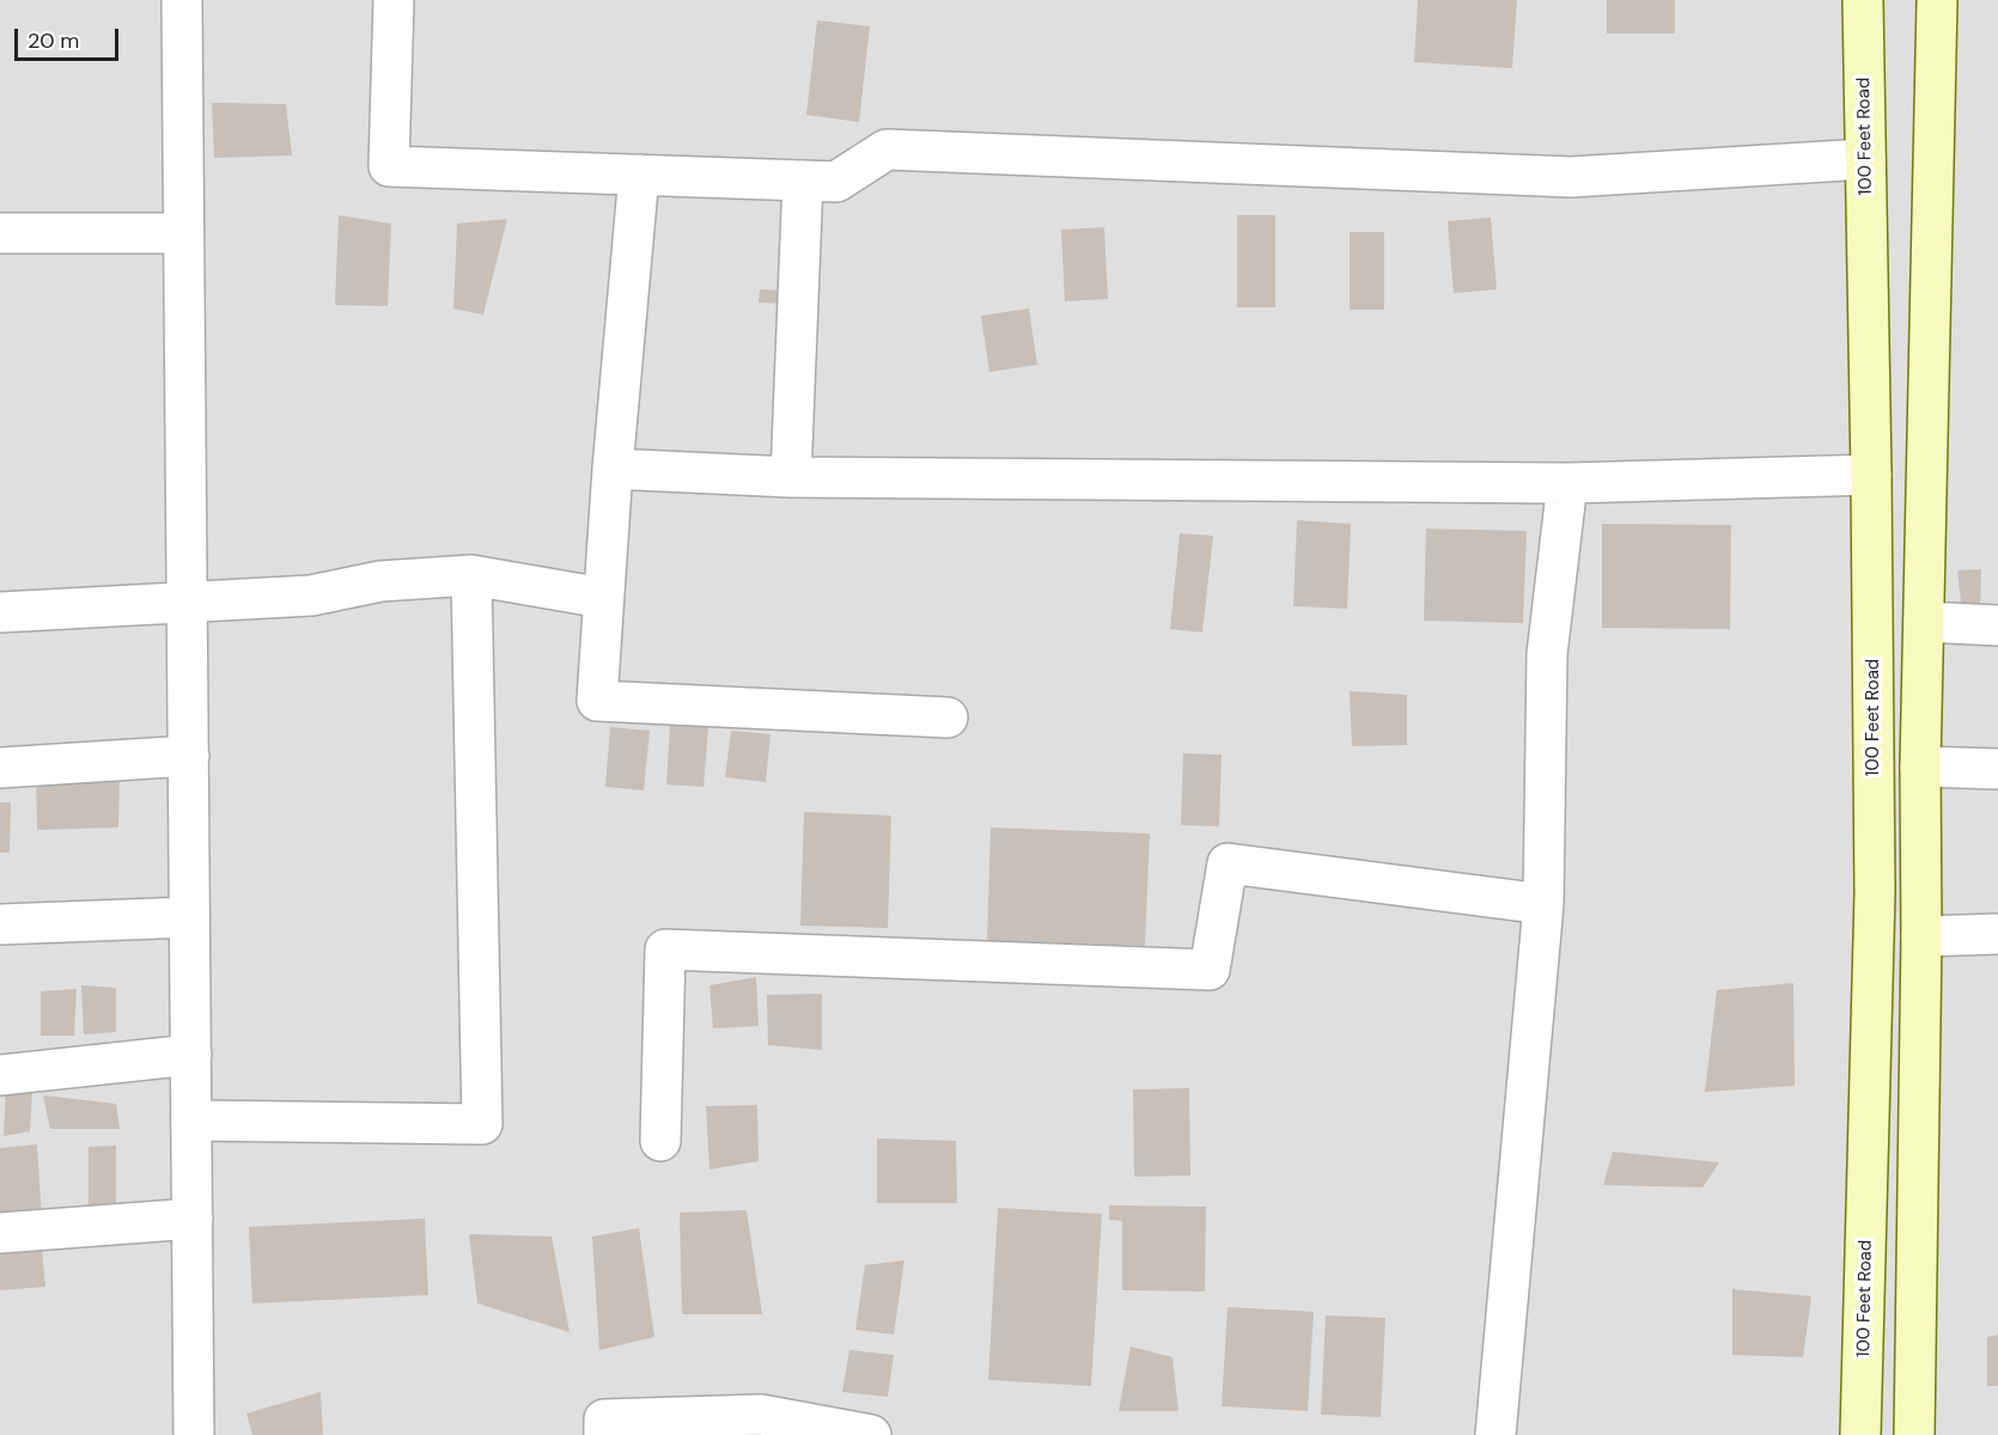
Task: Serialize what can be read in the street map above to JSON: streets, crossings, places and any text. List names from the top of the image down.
{
  "streets": {
    "main road": ["100 Feet Road"]
  },
  "scale_bar": "20 m"
}
